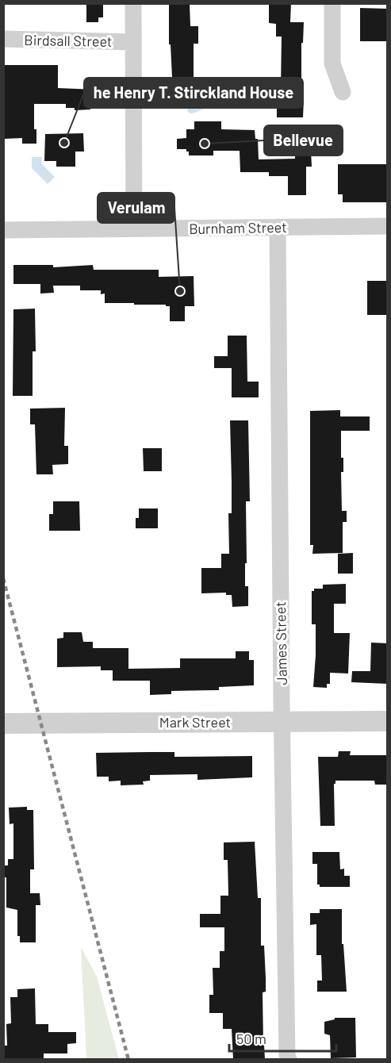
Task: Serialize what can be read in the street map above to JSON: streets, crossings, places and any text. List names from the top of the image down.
{
  "streets": {
    "street": [
      "Birdsall Street",
      "Burnham Street",
      "James Street",
      "Mark Street"
    ]
  },
  "crossings": [
    ["Burnham Street", "James Street"],
    ["James Street", "Mark Street"]
  ],
  "places": ["he Henry T. Stirckland House", "Bellevue", "Verulam"],
  "scale_bar": "50 m"
}
